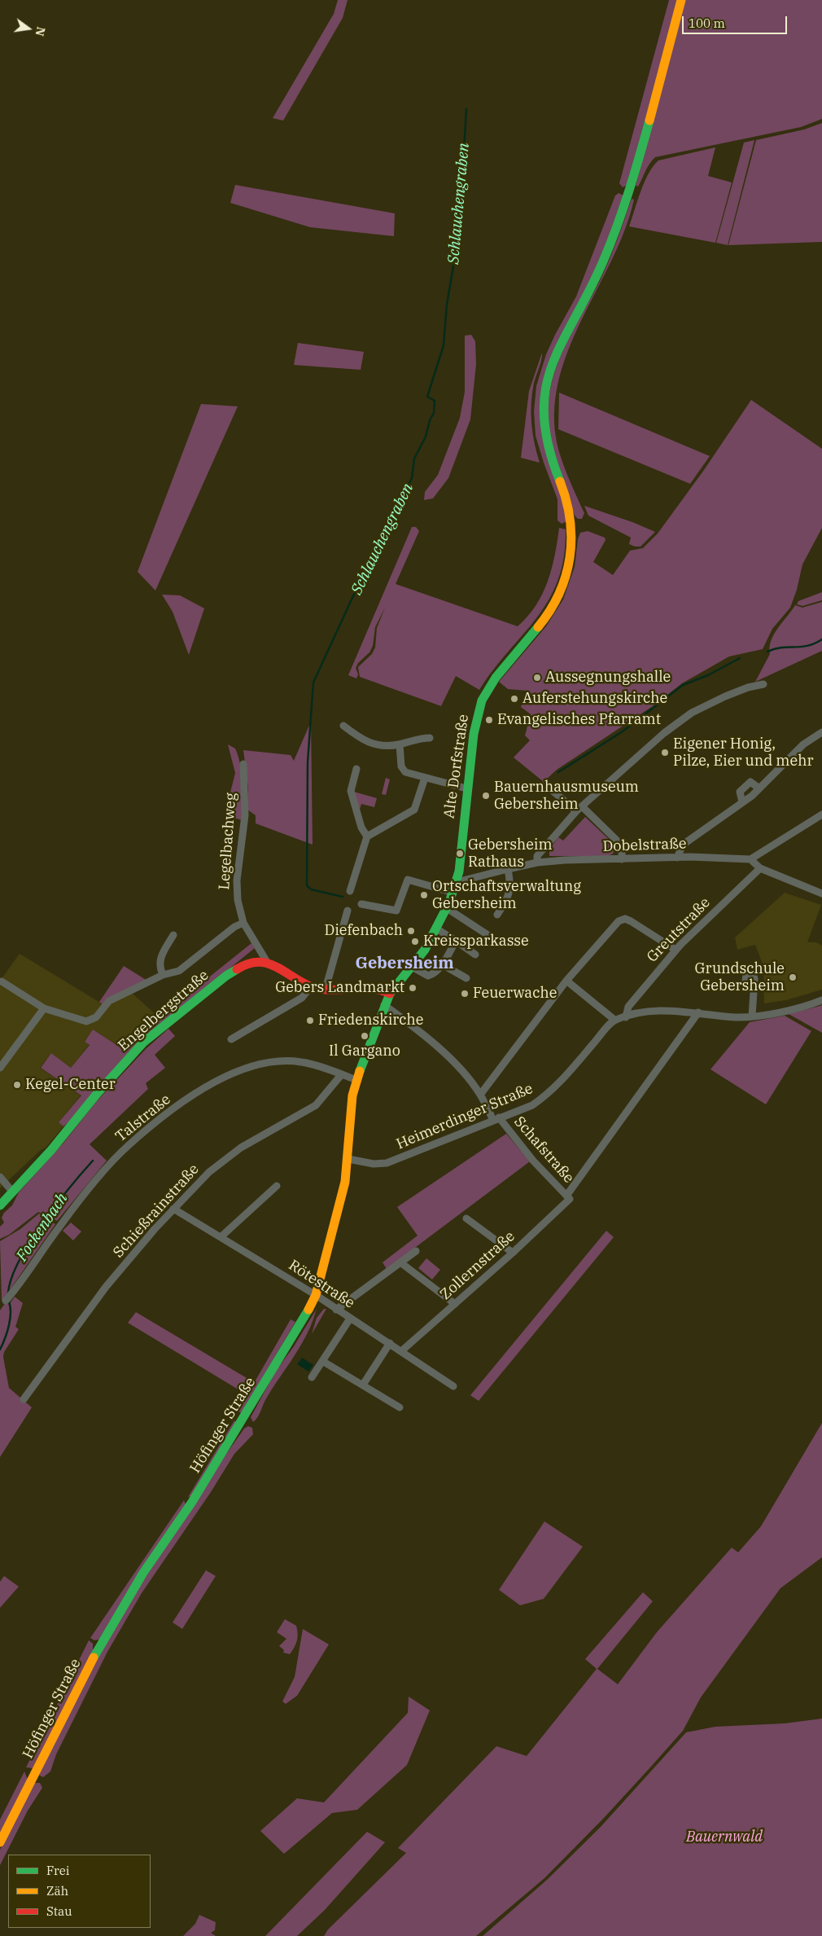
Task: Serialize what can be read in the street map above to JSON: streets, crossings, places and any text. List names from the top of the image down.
{
  "streets": {
    "street": [
      "Alte Dorfstraße",
      "Legelbachweg",
      "Dobelstraße",
      "Greutstraße",
      "Engelbergstraße",
      "Heimerdinger Straße",
      "Talstraße",
      "Schafstraße",
      "Schießrainstraße",
      "Zollernstraße",
      "Rötestraße",
      "Höfinger Straße"
    ]
  },
  "crossings": [
    ["Alte Dorfstraße", "Dobelstraße"],
    ["Alte Dorfstraße", "Höfinger Straße"],
    ["Legelbachweg", "Engelbergstraße"],
    ["Heimerdinger Straße", "Schafstraße"],
    ["Heimerdinger Straße", "Höfinger Straße"],
    ["Talstraße", "Schießrainstraße"],
    ["Talstraße", "Höfinger Straße"],
    ["Schafstraße", "Zollernstraße"],
    ["Schafstraße", "Höfinger Straße"],
    ["Schießrainstraße", "Rötestraße"],
    ["Zollernstraße", "Rötestraße"],
    ["Rötestraße", "Höfinger Straße"]
  ],
  "districts": ["Gebersheim"],
  "water": ["Schlauchengraben", "Fockenbach"],
  "parks": ["Bauernwald"],
  "places": [
    "Aussegnungshalle",
    "Auferstehungskirche",
    "Evangelisches Pfarramt",
    "Eigener Honig, Pilze, Eier und mehr",
    "Bauernhausmuseum Gebersheim",
    "Gebersheim Rathaus",
    "Ortschaftsverwaltung Gebersheim",
    "Diefenbach",
    "Kreissparkasse",
    "Grundschule Gebersheim",
    "Gebers Landmarkt",
    "Feuerwache",
    "Friedenskirche",
    "Il Gargano",
    "Kegel-Center"
  ],
  "legend": ["Frei", "Zäh", "Stau"],
  "scale_bar": "100 m",
  "north": "right"
}
